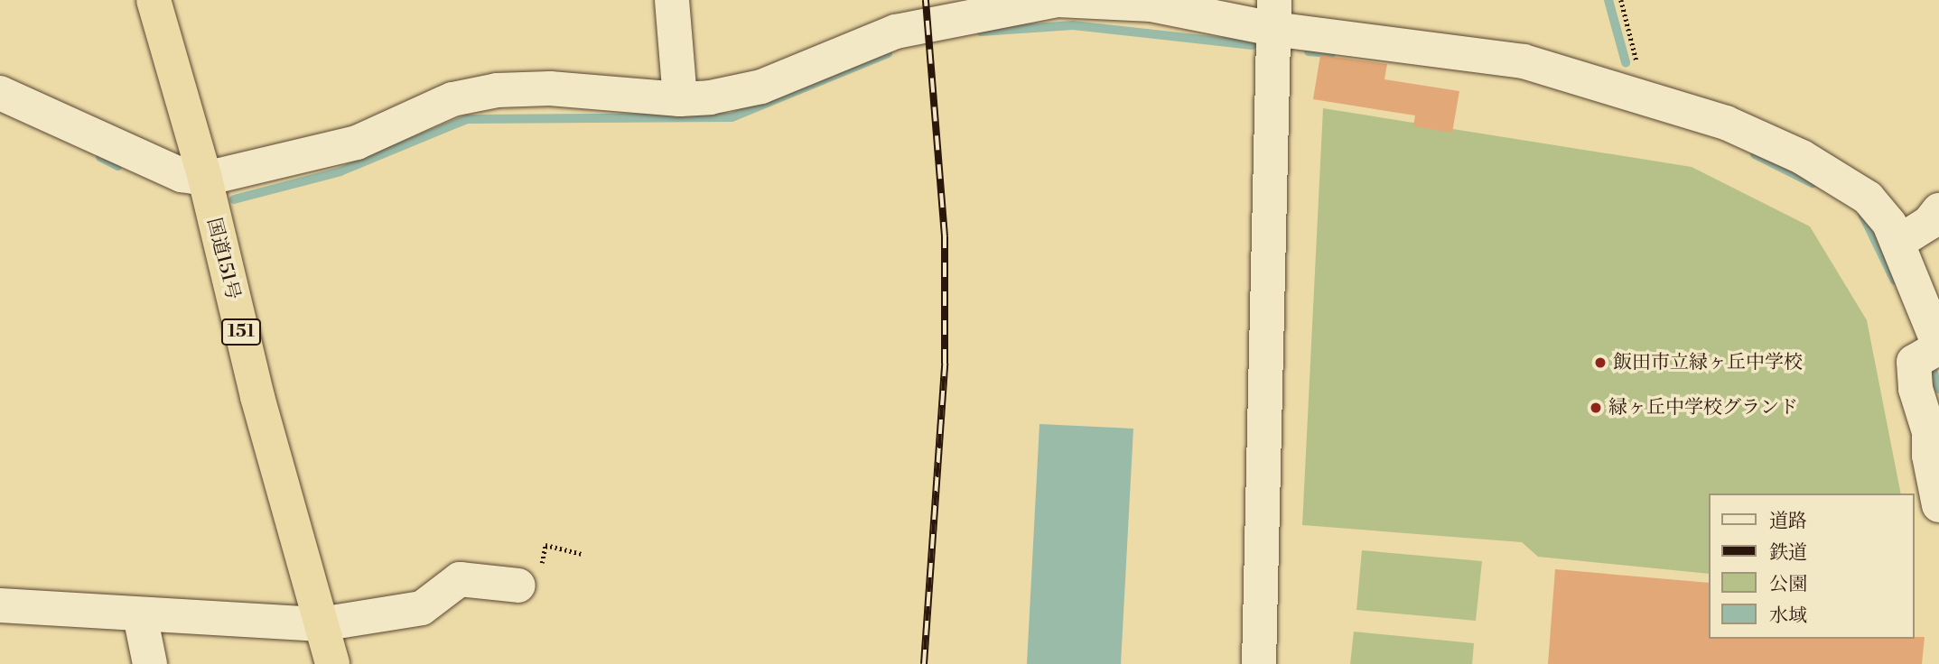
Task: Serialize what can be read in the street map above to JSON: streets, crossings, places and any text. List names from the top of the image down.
{
  "streets": {
    "highway": ["国道151号", "151"]
  },
  "places": ["飯田市立緑ヶ丘中学校", "緑ヶ丘中学校グランド"],
  "legend": [
    "道路",
    "鉄道",
    "公園",
    "水域"
  ]
}
